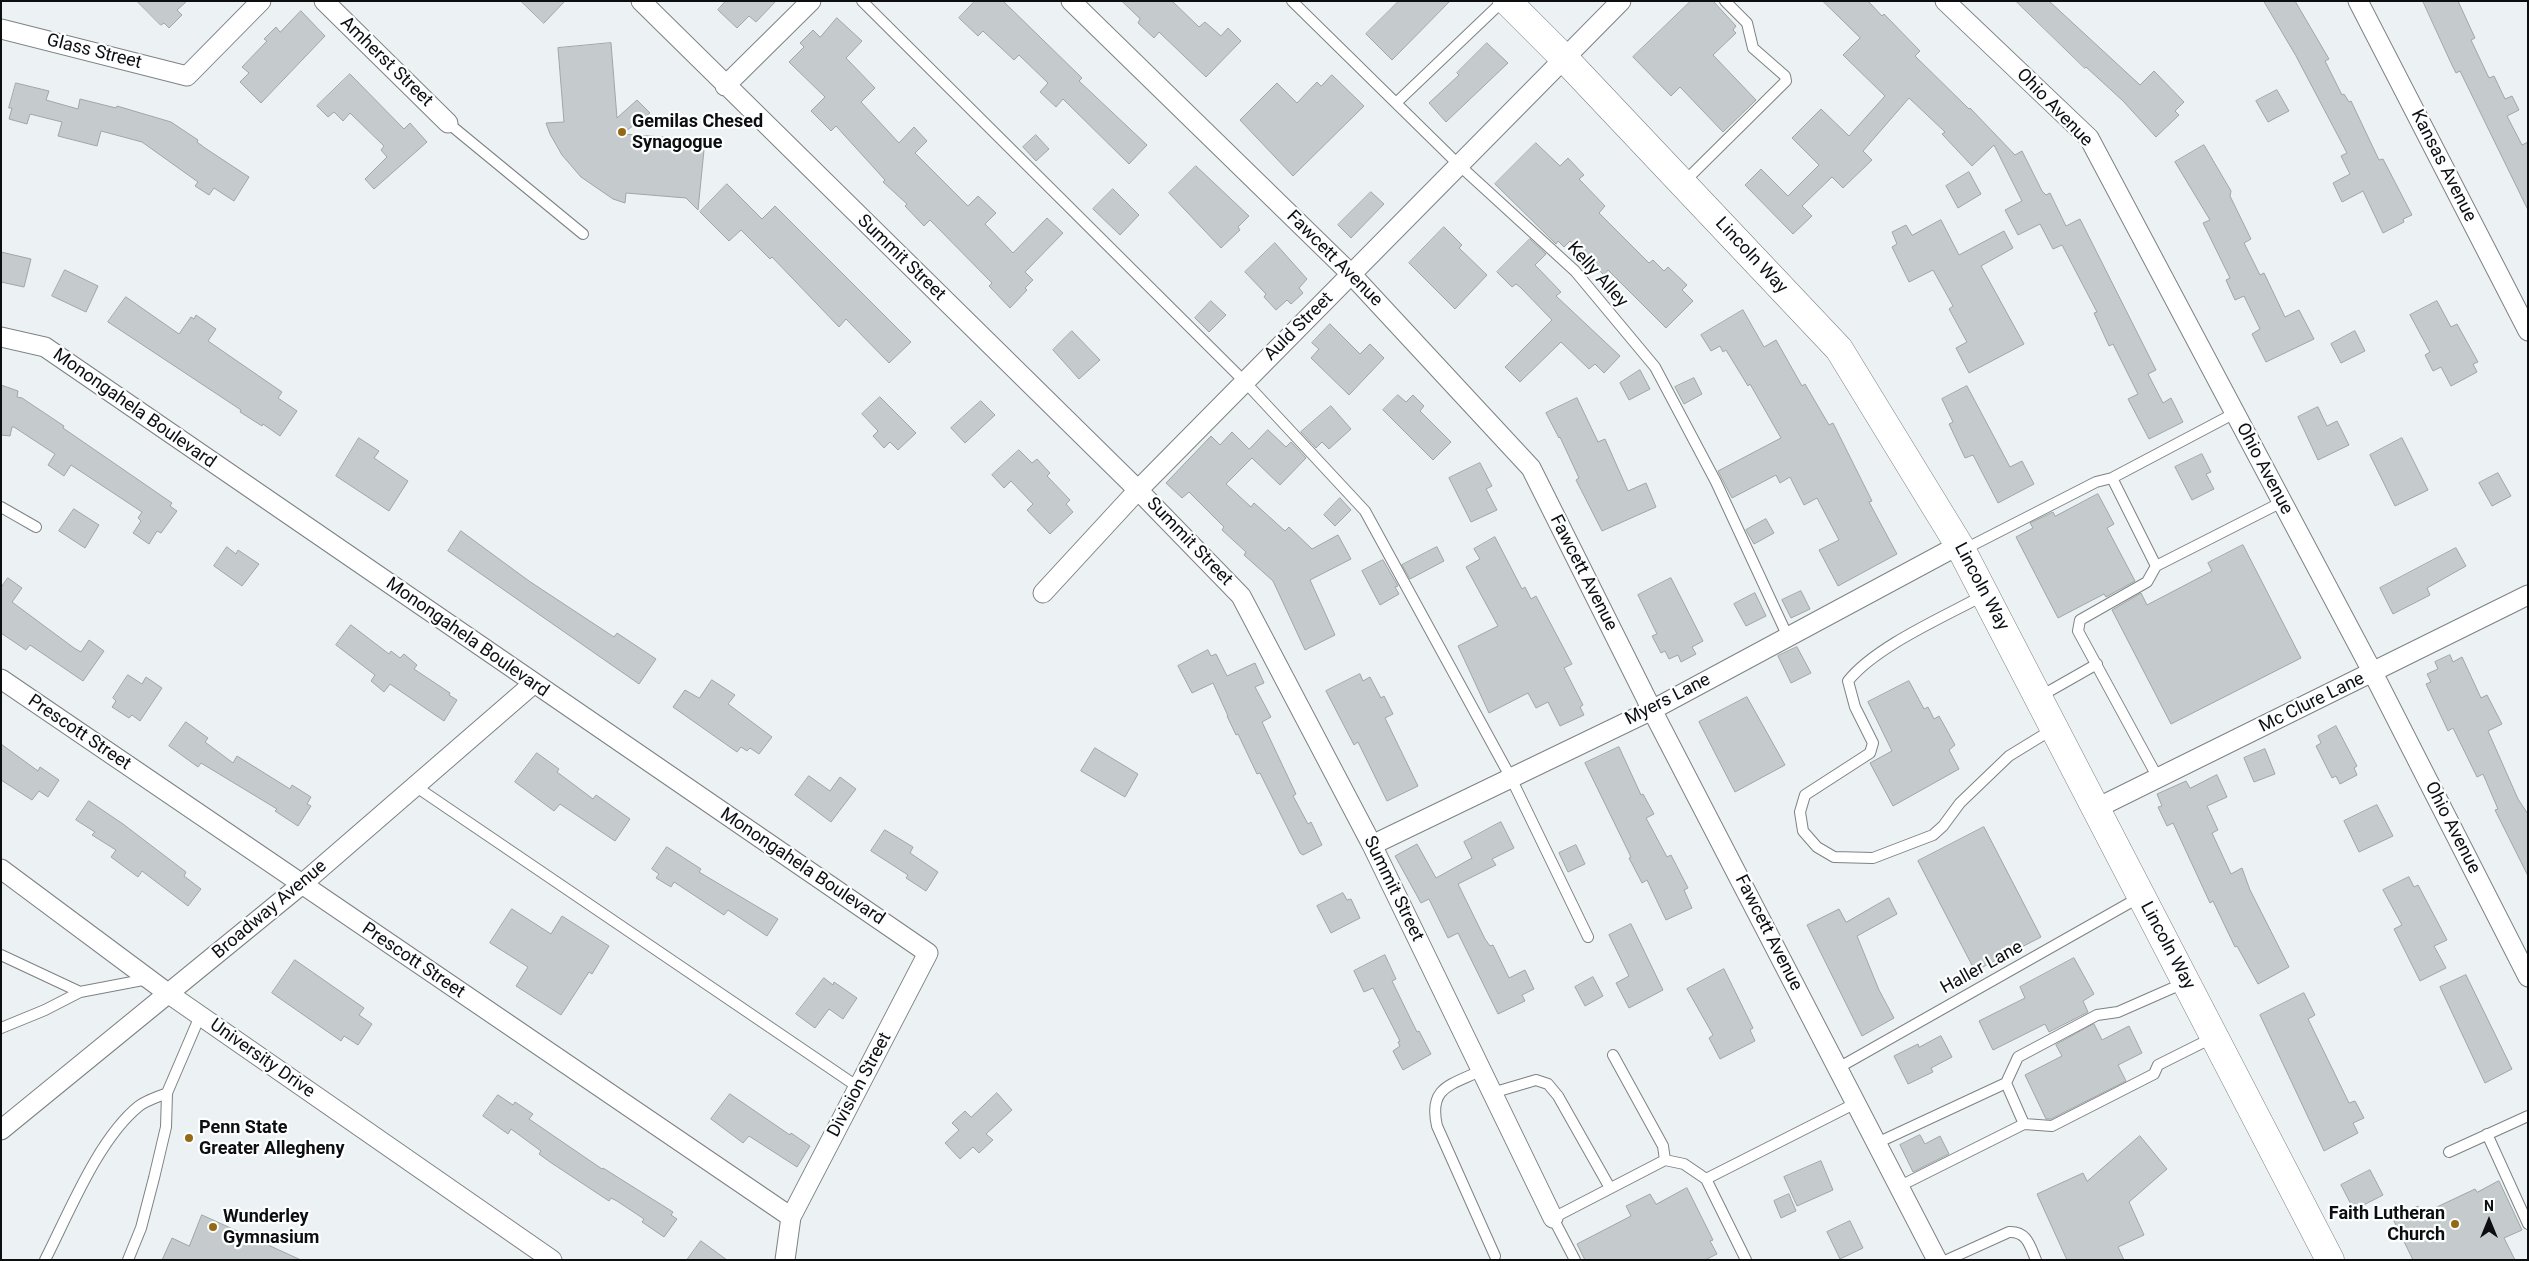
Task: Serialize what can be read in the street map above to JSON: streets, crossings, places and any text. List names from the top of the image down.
{
  "streets": {
    "main road": ["Lincoln Way"],
    "street": [
      "Glass Street",
      "Amherst Street",
      "Ohio Avenue",
      "Kansas Avenue",
      "Summit Street",
      "Fawcett Avenue",
      "Auld Street",
      "Monongahela Boulevard",
      "Myers Lane",
      "Mc Clure Lane",
      "Prescott Street",
      "Broadway Avenue",
      "University Drive",
      "Division Street"
    ],
    "lane": ["Kelly Alley", "Haller Lane"]
  },
  "crossings": [
    ["Ohio Avenue", "Mc Clure Lane"],
    ["Lincoln Way", "Auld Street"],
    ["Lincoln Way", "Myers Lane"],
    ["Lincoln Way", "Mc Clure Lane"],
    ["Lincoln Way", "Haller Lane"],
    ["Summit Street", "Auld Street"],
    ["Summit Street", "Myers Lane"],
    ["Fawcett Avenue", "Auld Street"],
    ["Fawcett Avenue", "Myers Lane"],
    ["Fawcett Avenue", "Haller Lane"],
    ["Kelly Alley", "Auld Street"],
    ["Kelly Alley", "Myers Lane"],
    ["Monongahela Boulevard", "Broadway Avenue"],
    ["Monongahela Boulevard", "Division Street"],
    ["Prescott Street", "Broadway Avenue"],
    ["Prescott Street", "Division Street"],
    ["Broadway Avenue", "University Drive"]
  ],
  "places": [
    "Gemilas Chesed Synagogue",
    "Penn State Greater Allegheny",
    "Faith Lutheran Church",
    "Wunderley Gymnasium"
  ],
  "north": "top"
}
